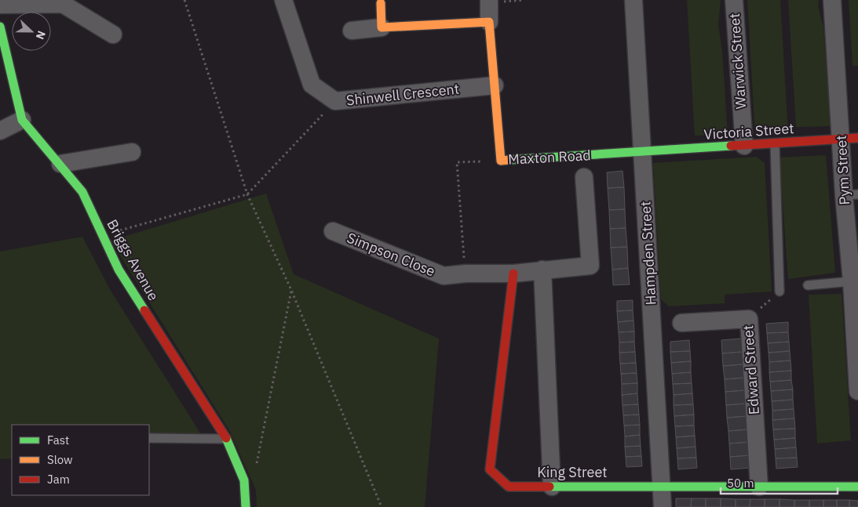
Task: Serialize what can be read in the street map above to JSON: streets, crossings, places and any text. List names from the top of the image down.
{
  "streets": {
    "street": [
      "Warwick Street",
      "Shinwell Crescent",
      "Victoria Street",
      "Maxton Road",
      "Pym Street",
      "Hampden Street",
      "Simpson Close",
      "Briggs Avenue",
      "Edward Street",
      "King Street"
    ]
  },
  "crossings": [
    ["Warwick Street", "Victoria Street"],
    ["Shinwell Crescent", "Maxton Road"],
    ["Victoria Street", "Maxton Road"],
    ["Victoria Street", "Pym Street"],
    ["Victoria Street", "Hampden Street"],
    ["Maxton Road", "Hampden Street"],
    ["Hampden Street", "King Street"],
    ["Simpson Close", "King Street"],
    ["Edward Street", "King Street"]
  ],
  "legend": ["Fast", "Slow", "Jam"],
  "scale_bar": "50 m",
  "north": "right"
}
